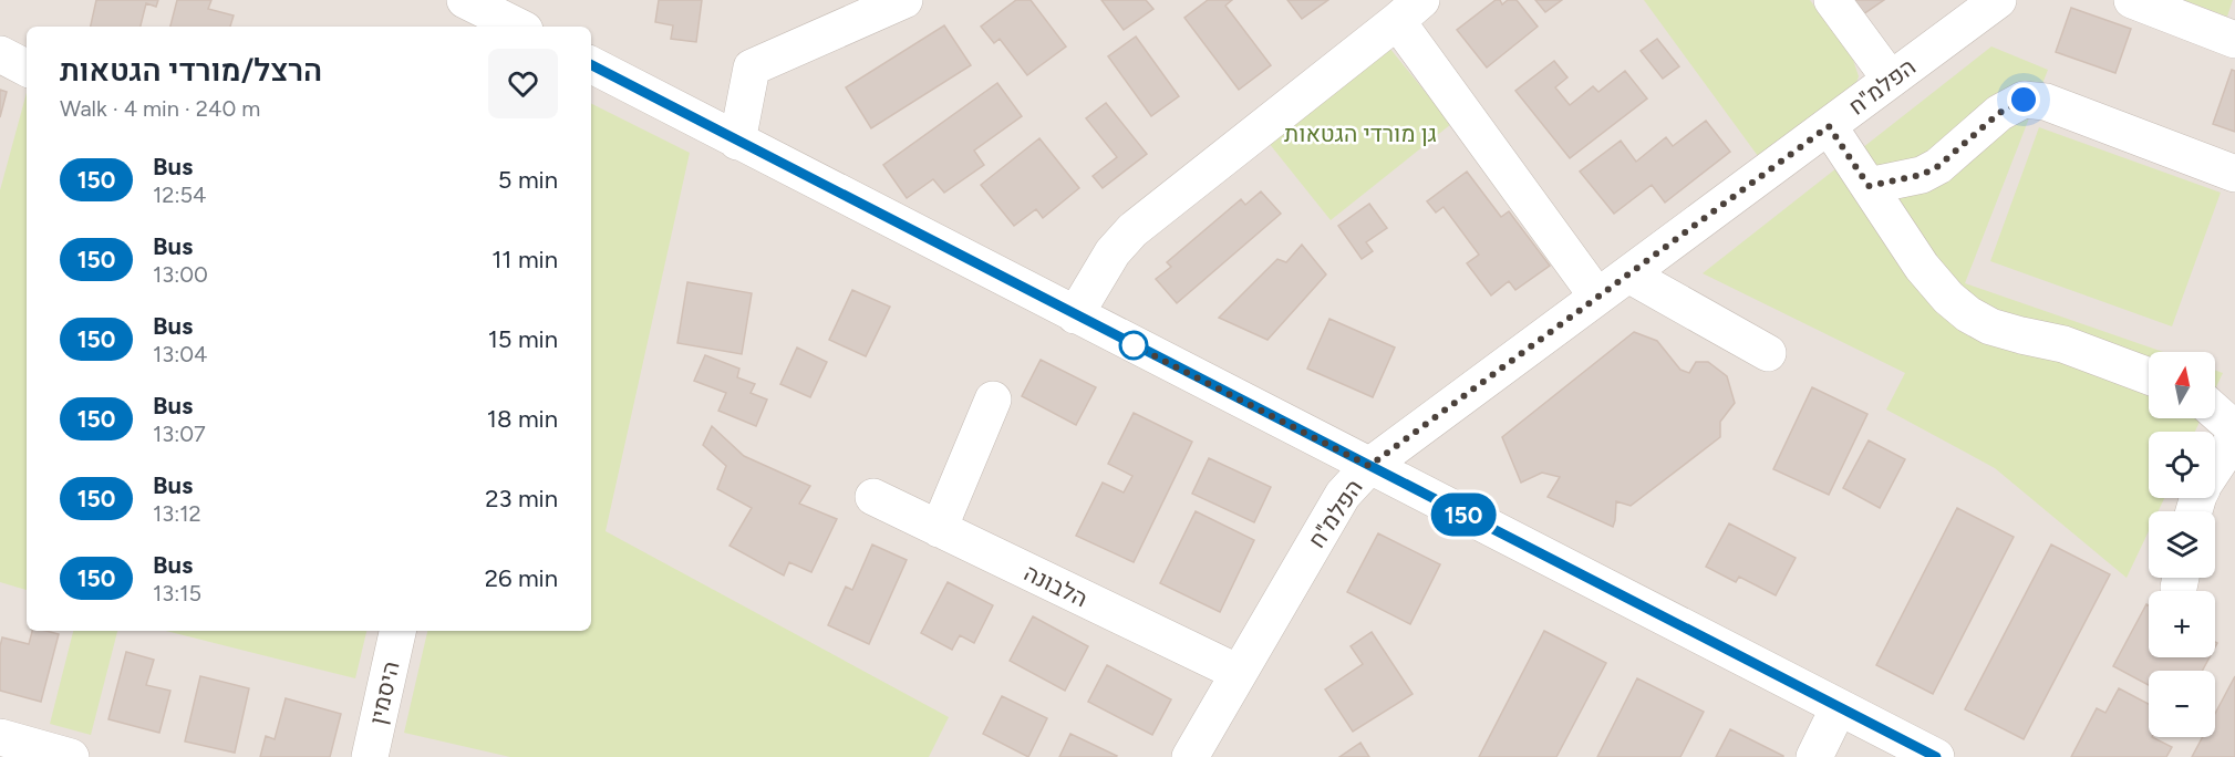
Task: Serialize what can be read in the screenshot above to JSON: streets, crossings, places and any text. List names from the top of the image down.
{
  "streets": {
    "street": ["הפלמ\"ח", "הלבונה", "היסמין"]
  },
  "crossings": [
    ["הפלמ\"ח", "הלבונה"]
  ],
  "parks": ["גן מורדי הגטאות"],
  "lines": ["bus line 150"],
  "north": "top",
  "page": {
    "on_map": "150",
    "heading": ["הרצל/מורדי הגטאות", "Walk · 4 min · 240 m"],
    "list": [
      {
        "mark": "150",
        "name": "Bus",
        "note": "12:54",
        "value": "5 min"
      },
      {
        "mark": "150",
        "name": "Bus",
        "note": "13:00",
        "value": "11 min"
      },
      {
        "mark": "150",
        "name": "Bus",
        "note": "13:04",
        "value": "15 min"
      },
      {
        "mark": "150",
        "name": "Bus",
        "note": "13:07",
        "value": "18 min"
      },
      {
        "mark": "150",
        "name": "Bus",
        "note": "13:12",
        "value": "23 min"
      },
      {
        "mark": "150",
        "name": "Bus",
        "note": "13:15",
        "value": "26 min"
      }
    ],
    "map_buttons": ["+", "−"]
  }
}
